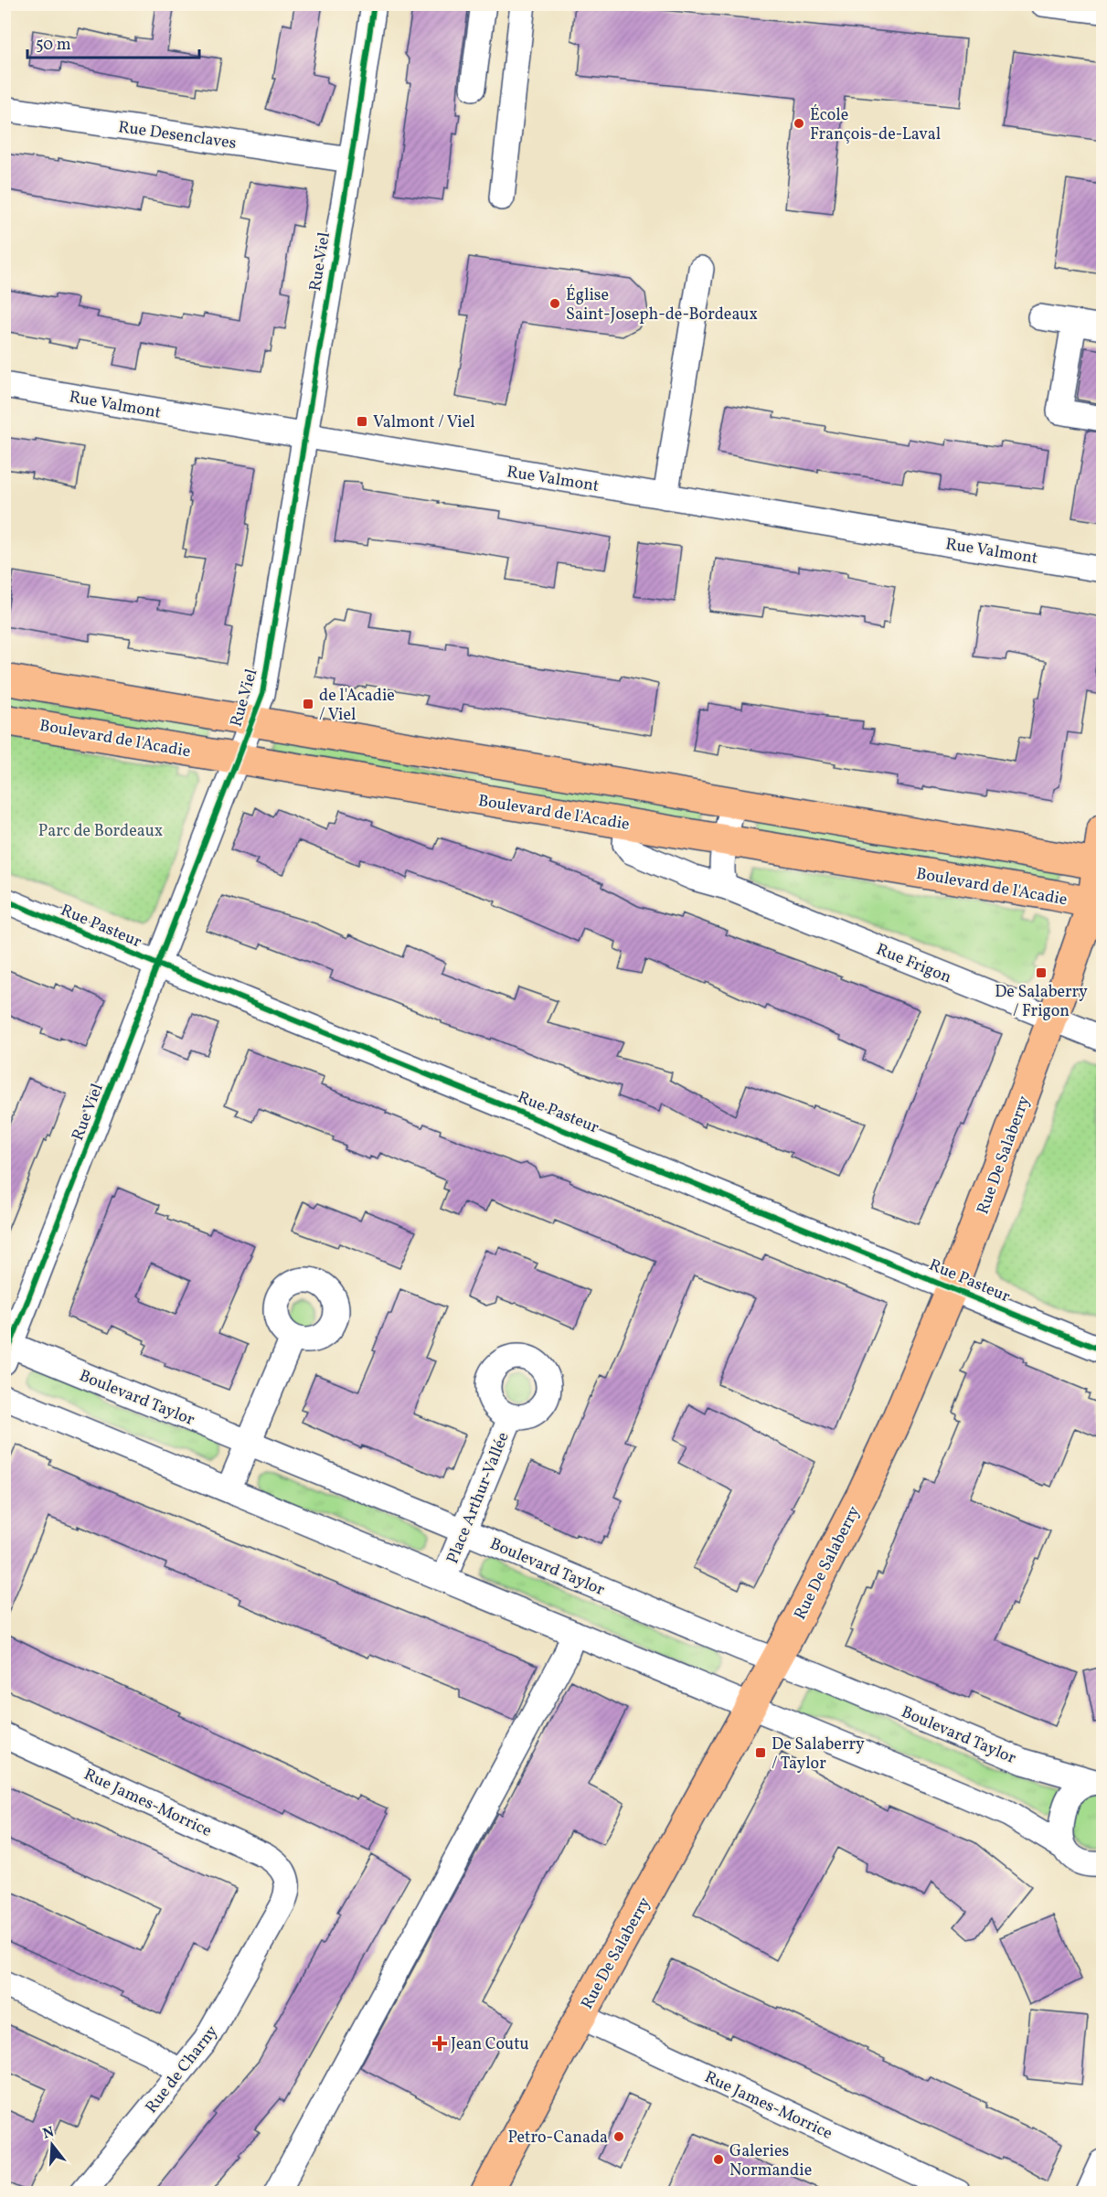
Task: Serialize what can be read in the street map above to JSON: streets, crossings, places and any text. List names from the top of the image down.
{
  "streets": {
    "main road": ["Boulevard de l'Acadie", "Rue De Salaberry"],
    "street": [
      "Rue Desenclaves",
      "Rue Viel",
      "Rue Valmont",
      "Rue Pasteur",
      "Rue Frigon",
      "Boulevard Taylor",
      "Place Arthur-Vallée",
      "Rue James-Morrice",
      "Rue de Charny"
    ]
  },
  "crossings": [
    ["Rue Desenclaves", "Rue Viel"],
    ["Rue Viel", "Rue Valmont"],
    ["Rue Viel", "Boulevard de l'Acadie"],
    ["Rue Viel", "Rue Pasteur"],
    ["Rue Viel", "Boulevard Taylor"],
    ["Boulevard de l'Acadie", "Rue Frigon"],
    ["Boulevard de l'Acadie", "Rue De Salaberry"],
    ["Rue Pasteur", "Rue De Salaberry"],
    ["Rue Frigon", "Rue De Salaberry"],
    ["Rue De Salaberry", "Boulevard Taylor"],
    ["Rue De Salaberry", "Rue James-Morrice"],
    ["Boulevard Taylor", "Place Arthur-Vallée"],
    ["Rue James-Morrice", "Rue de Charny"]
  ],
  "parks": ["Parc de Bordeaux"],
  "places": {
    "other": [
      "École François-de-Laval",
      "Église Saint-Joseph-de-Bordeaux",
      "Petro-Canada",
      "Galeries Normandie"
    ],
    "transit": [
      "Valmont / Viel",
      "de l'Acadie / Viel",
      "De Salaberry / Frigon",
      "De Salaberry / Taylor"
    ],
    "health": ["Jean Coutu"]
  },
  "scale_bar": "50 m",
  "north": "top"
}
